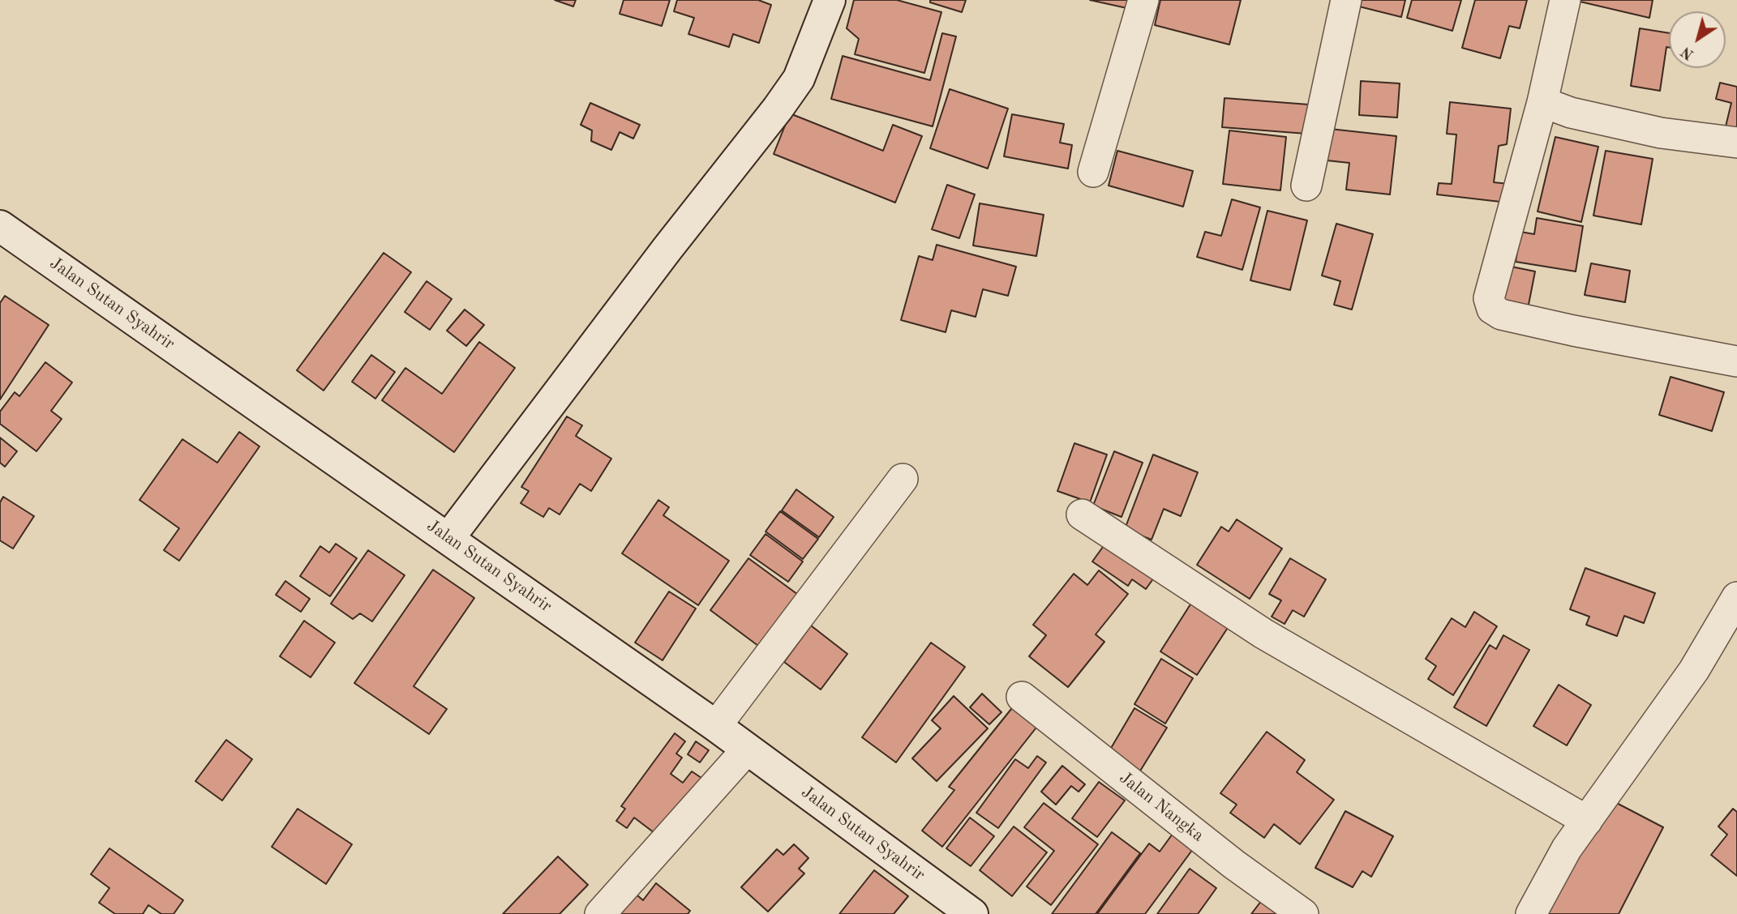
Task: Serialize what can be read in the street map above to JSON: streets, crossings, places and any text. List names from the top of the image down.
{
  "streets": {
    "street": ["Jalan Sutan Syahrir", "Jalan Nangka"]
  },
  "north": "bottom left"
}
